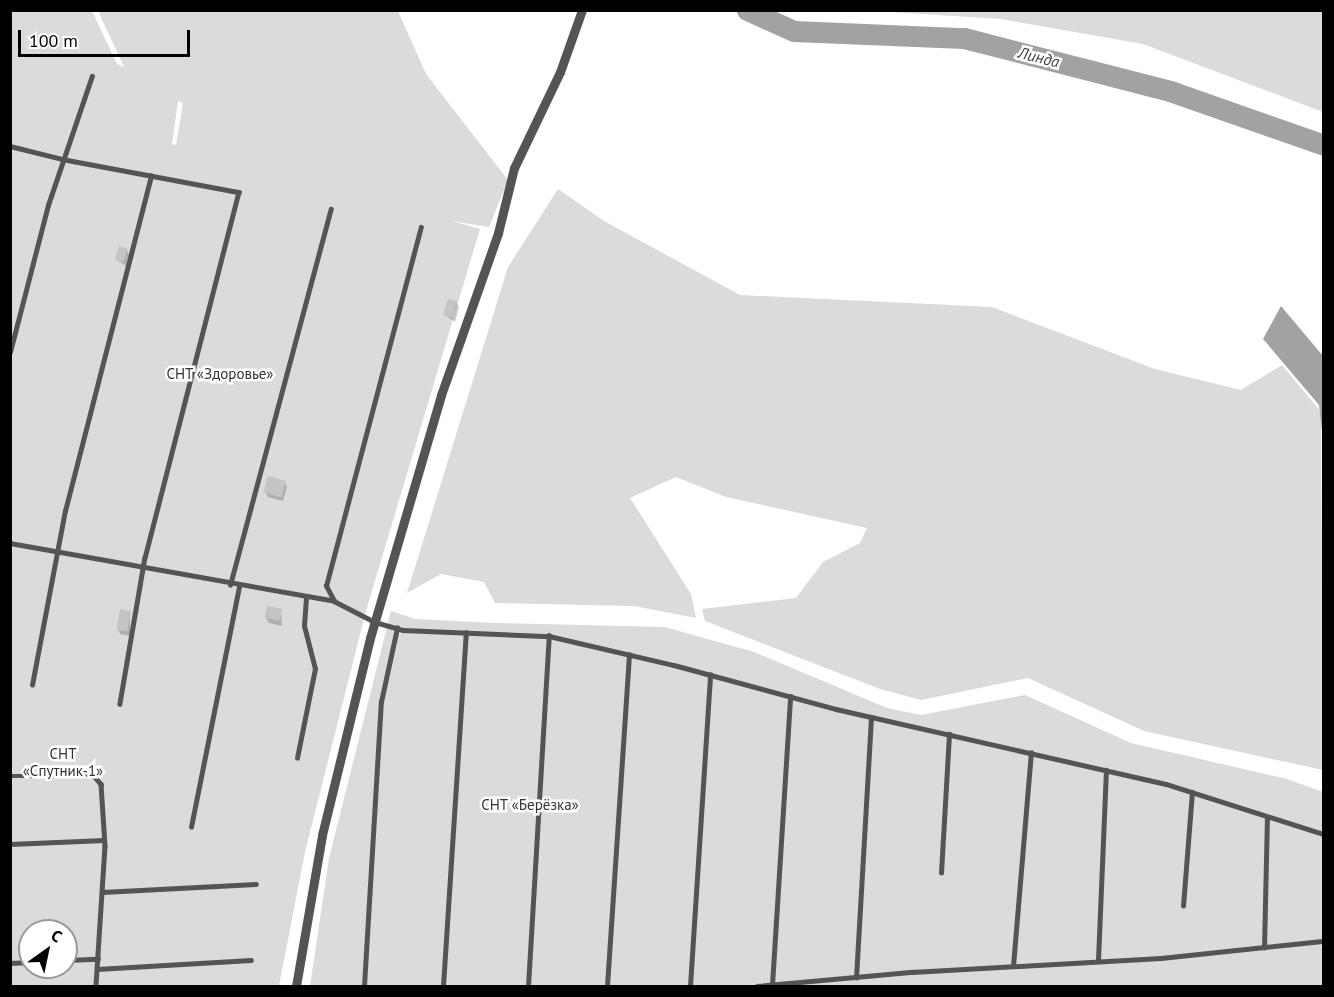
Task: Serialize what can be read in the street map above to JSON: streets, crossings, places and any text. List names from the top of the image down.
{
  "water": ["Линда"],
  "parks": ["СНТ «Здоровье»", "СНТ «Спутник-1»", "СНТ «Берёзка»"],
  "scale_bar": "100 m",
  "north": "top right"
}
